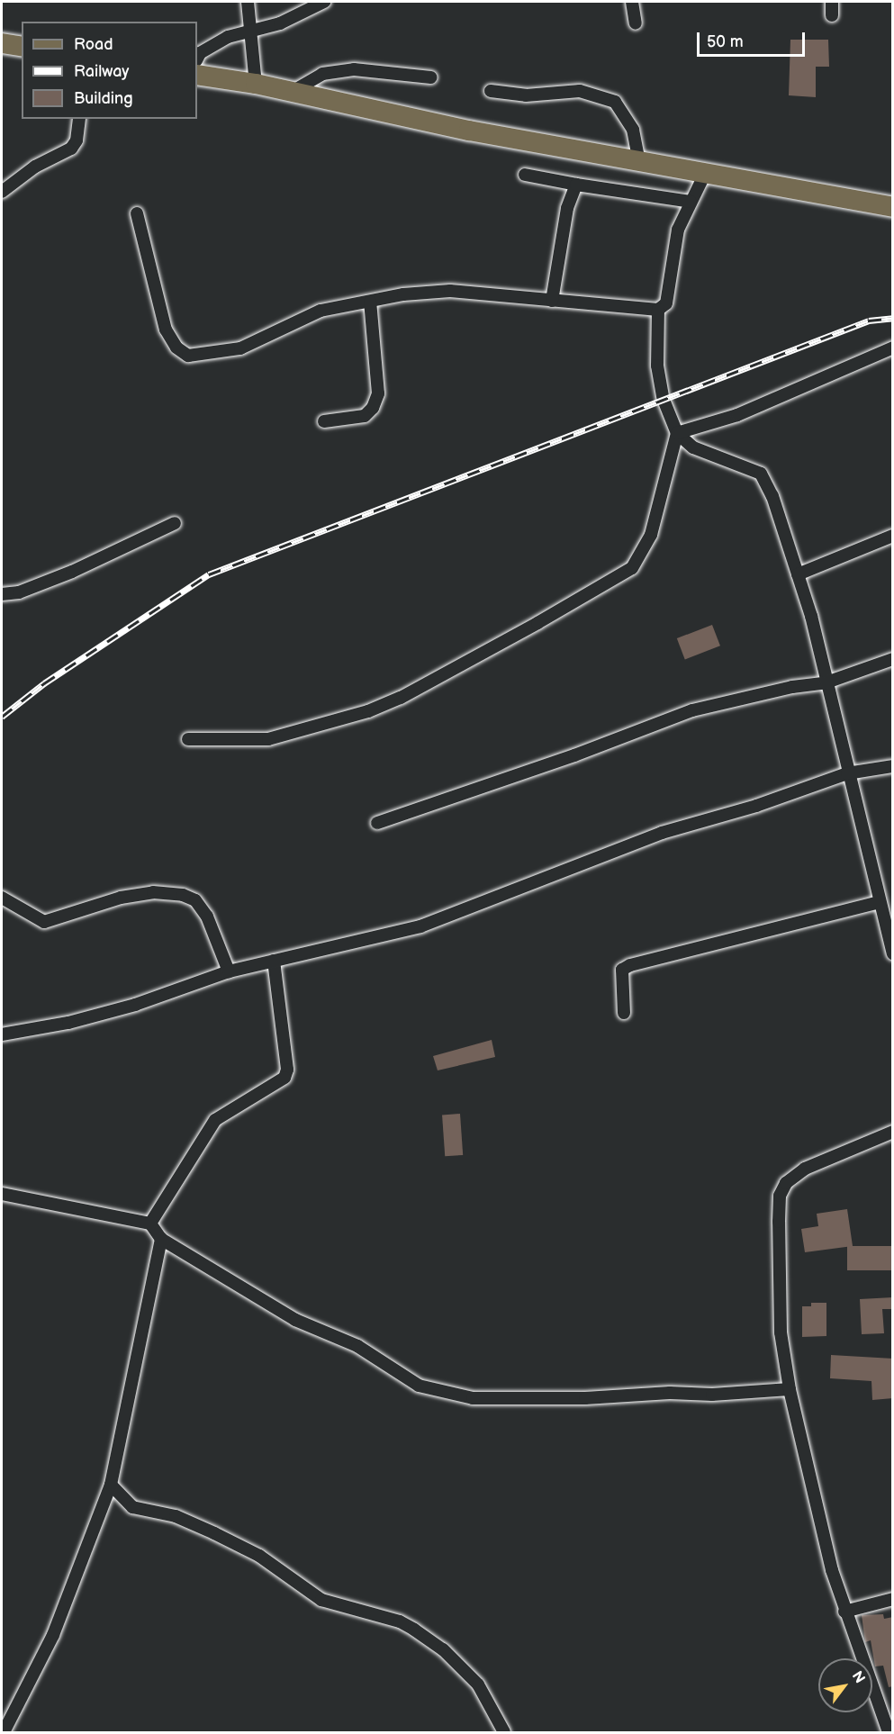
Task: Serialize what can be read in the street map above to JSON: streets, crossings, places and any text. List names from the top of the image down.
{
  "legend": ["Road", "Railway", "Building"],
  "scale_bar": "50 m",
  "north": "top right"
}
